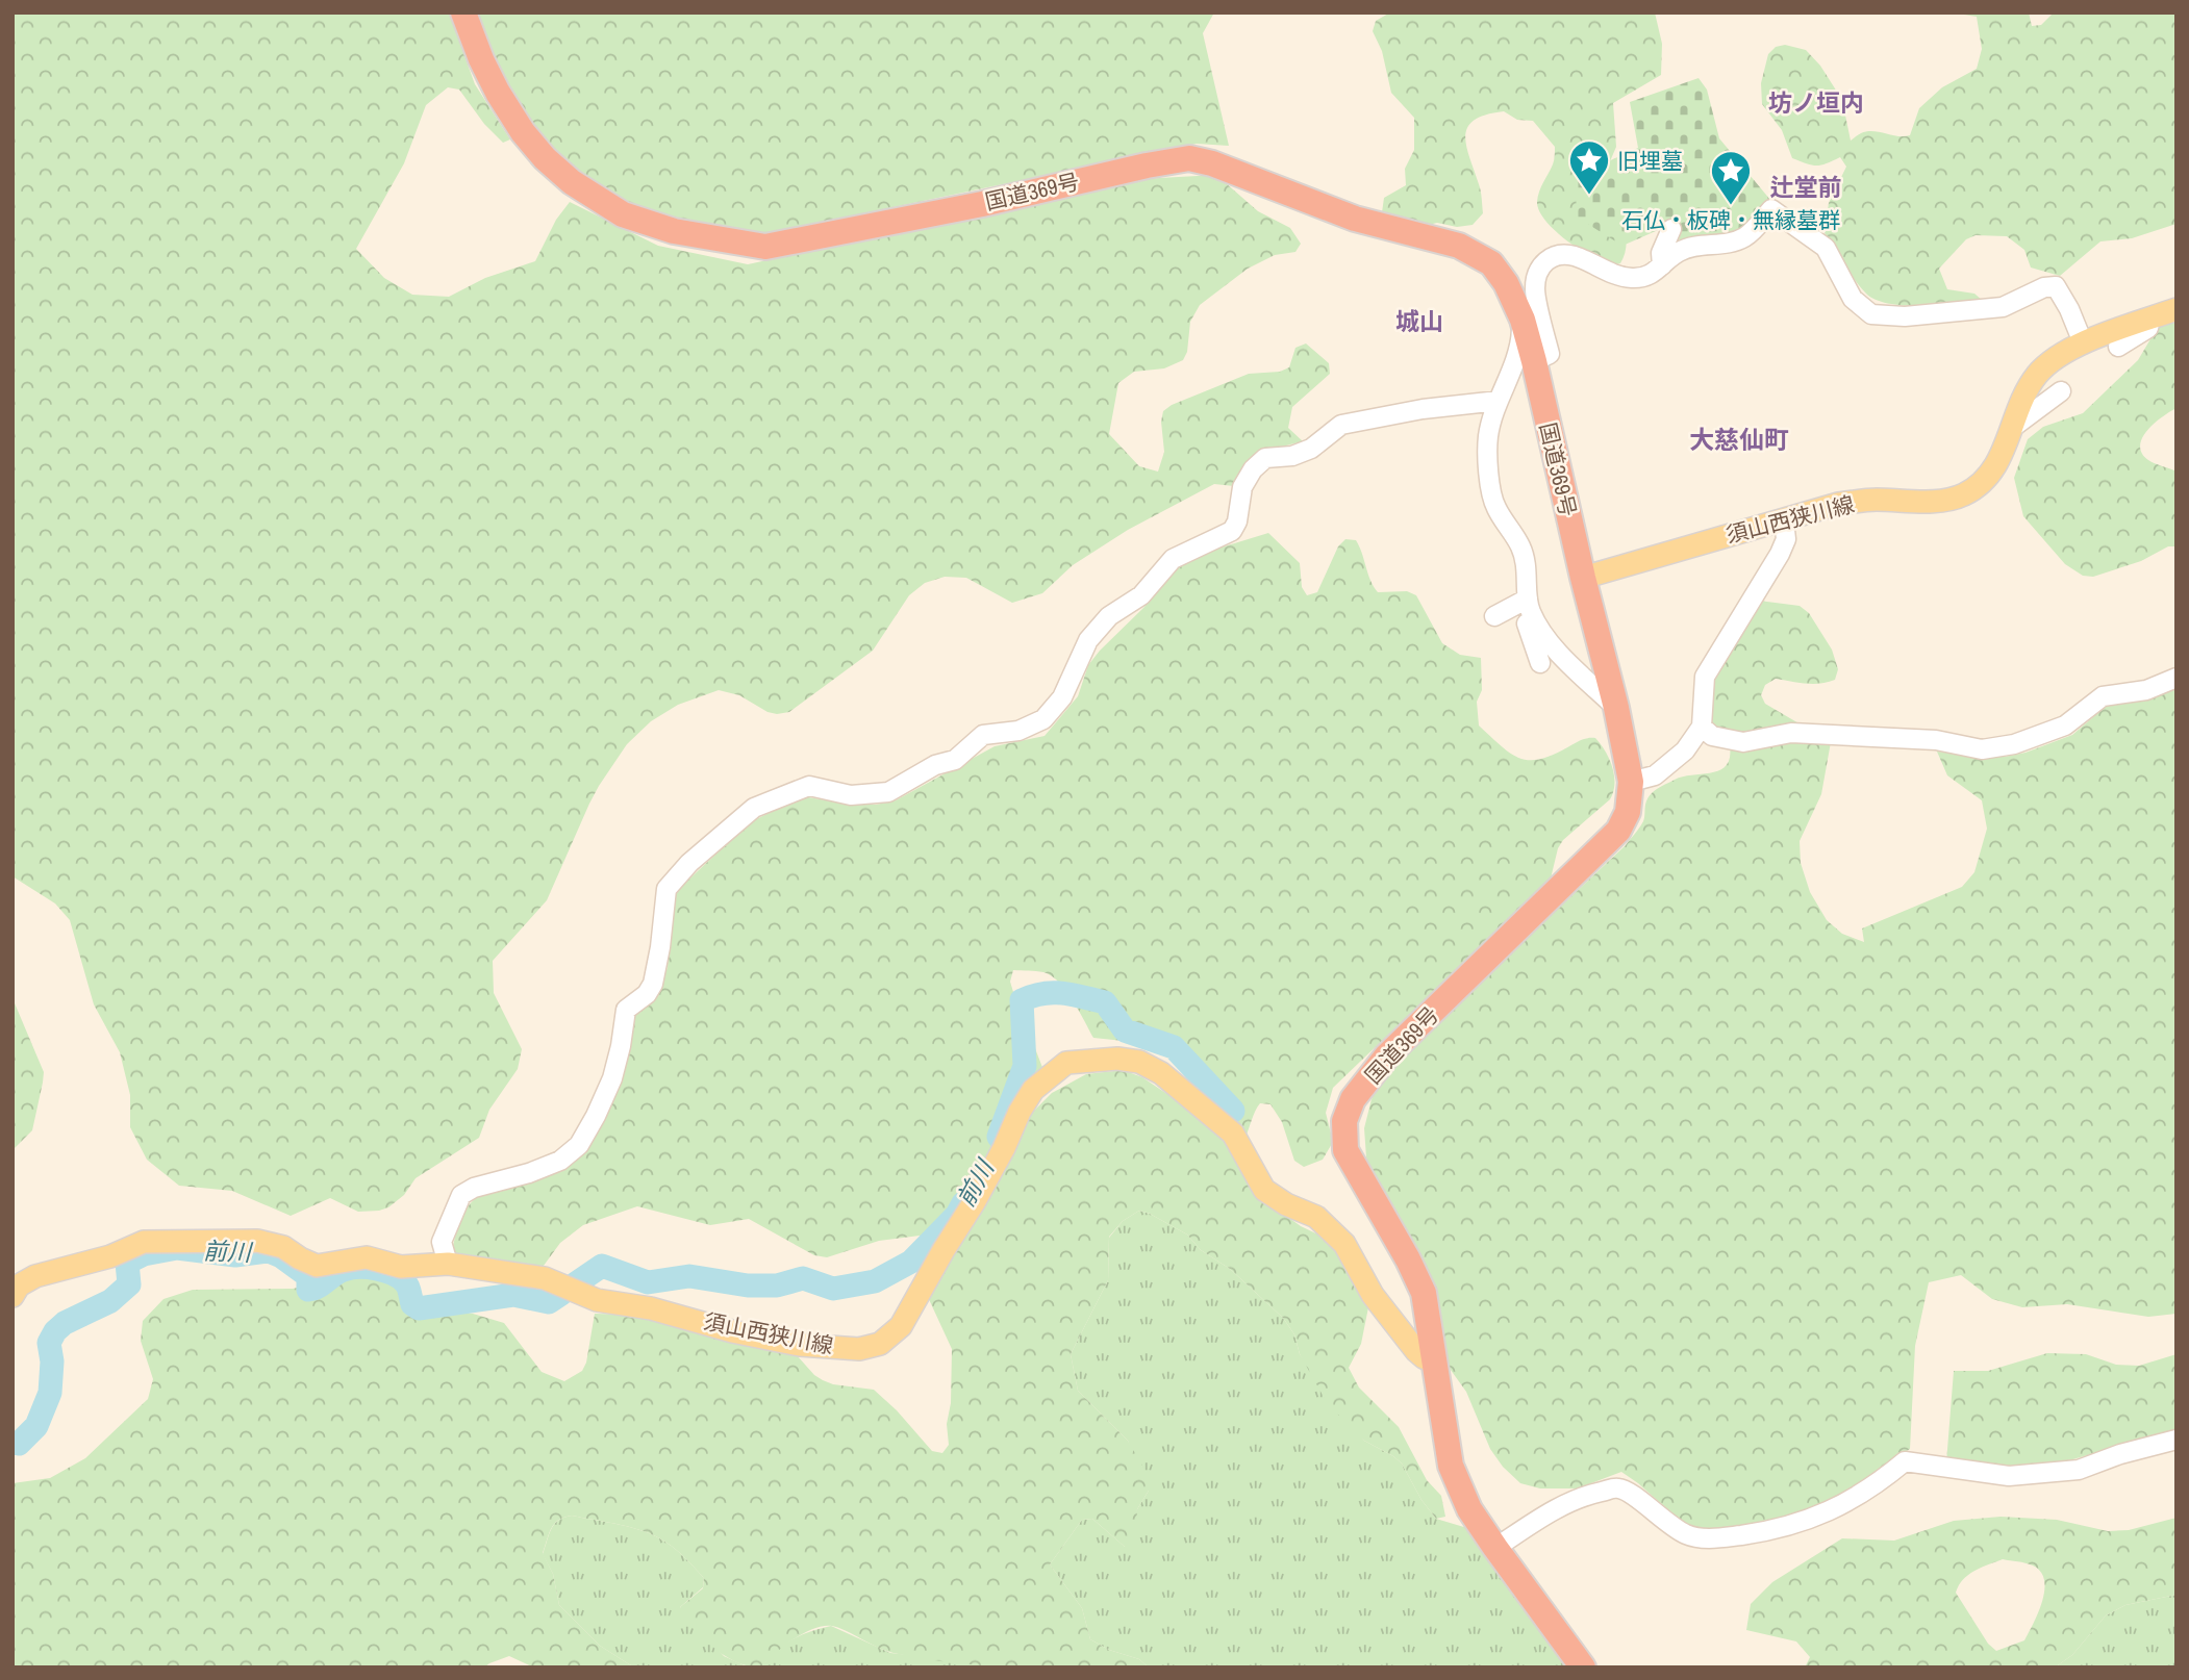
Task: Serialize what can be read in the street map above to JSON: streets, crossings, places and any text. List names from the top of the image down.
{
  "streets": {
    "highway": ["国道369号"],
    "main road": ["須山西狭川線"]
  },
  "crossings": [
    ["国道369号", "須山西狭川線"]
  ],
  "districts": [
    "坊ノ垣内",
    "辻堂前",
    "城山",
    "大慈仙町"
  ],
  "water": ["前川"],
  "places": {
    "place": ["旧埋墓", "石仏・板碑・無縁墓群"]
  }
}
